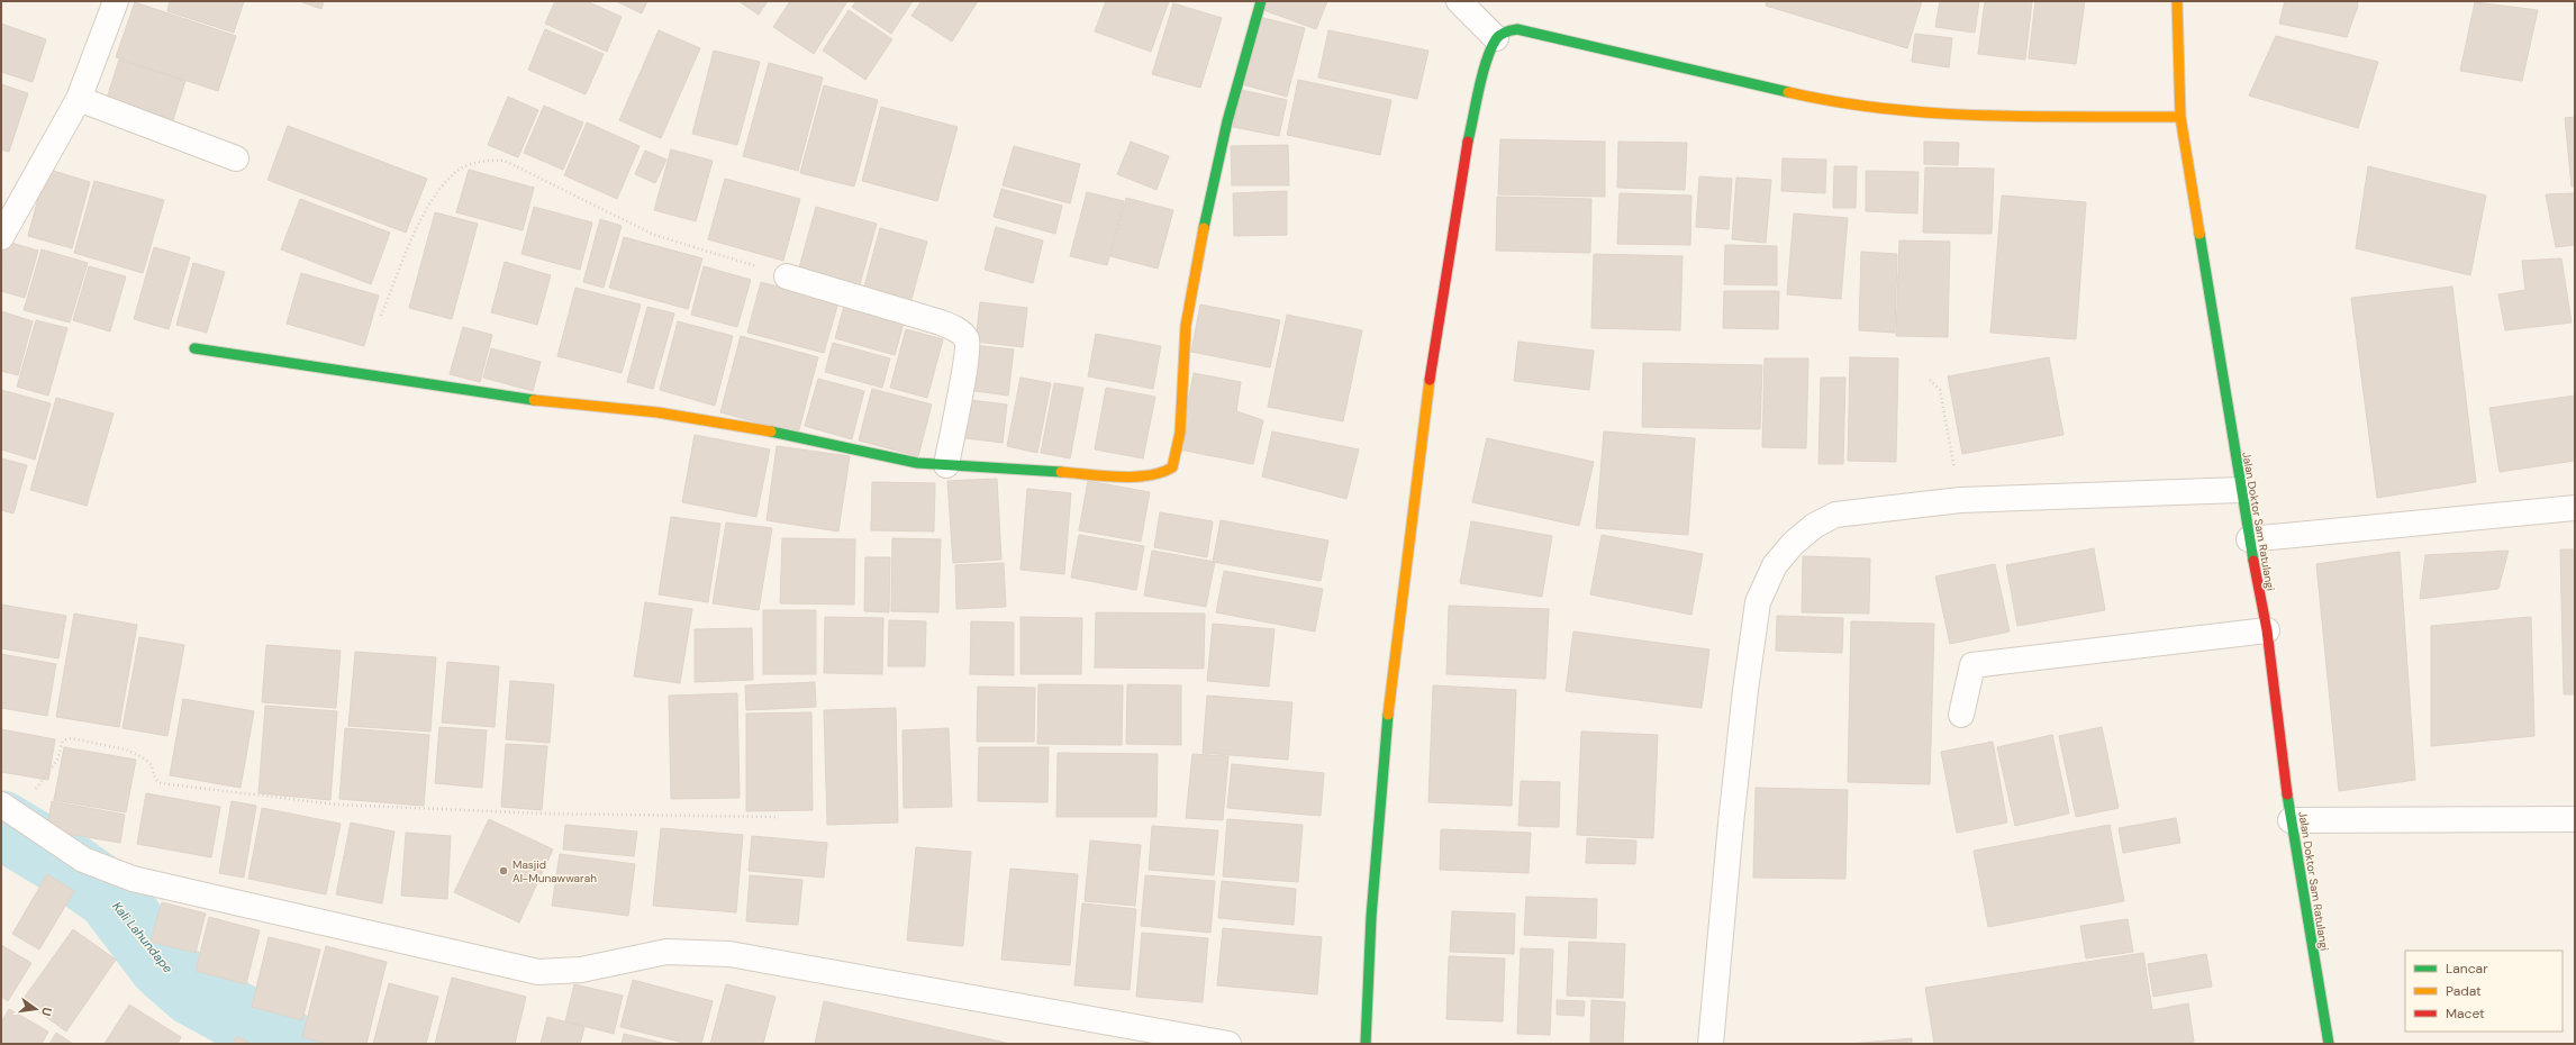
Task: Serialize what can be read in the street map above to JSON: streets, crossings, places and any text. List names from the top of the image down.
{
  "streets": {
    "main road": ["Jalan Doktor Sam Ratulangi"]
  },
  "water": ["Kali Lahundape"],
  "places": ["Masjid Al-Munawwarah"],
  "legend": ["Lancar", "Padat", "Macet"],
  "north": "right"
}
